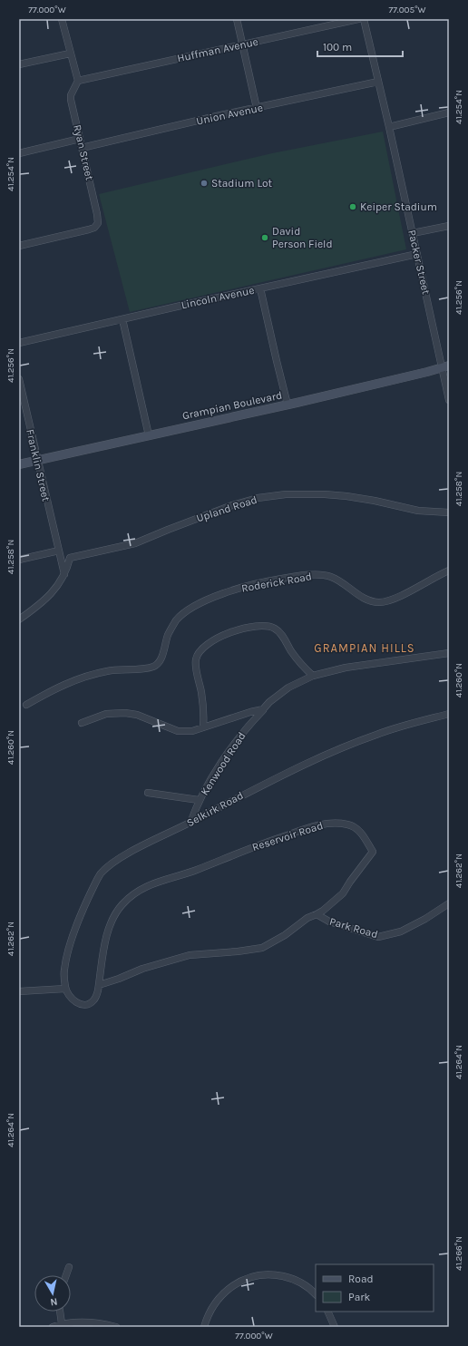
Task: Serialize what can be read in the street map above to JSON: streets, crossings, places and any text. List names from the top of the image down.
{
  "streets": {
    "street": [
      "Huffman Avenue",
      "Union Avenue",
      "Ryan Street",
      "Packer Street",
      "Lincoln Avenue",
      "Grampian Boulevard",
      "Franklin Street",
      "Upland Road",
      "Roderick Road",
      "Kenwood Road",
      "Selkirk Road",
      "Reservoir Road",
      "Park Road"
    ]
  },
  "crossings": [
    ["Huffman Avenue", "Ryan Street"],
    ["Union Avenue", "Ryan Street"],
    ["Union Avenue", "Packer Street"],
    ["Packer Street", "Lincoln Avenue"],
    ["Packer Street", "Grampian Boulevard"],
    ["Grampian Boulevard", "Franklin Street"],
    ["Kenwood Road", "Selkirk Road"],
    ["Selkirk Road", "Reservoir Road"],
    ["Reservoir Road", "Park Road"]
  ],
  "districts": ["GRAMPIAN HILLS"],
  "places": ["Stadium Lot", "Keiper Stadium", "David Person Field"],
  "legend": ["Road", "Park"],
  "scale_bar": "100 m",
  "north": "bottom",
  "coordinates": [
    "77.000°W",
    "77.005°W",
    "41.254°N",
    "41.256°N",
    "41.258°N",
    "41.260°N",
    "41.262°N",
    "41.264°N",
    "41.266°N"
  ]
}
